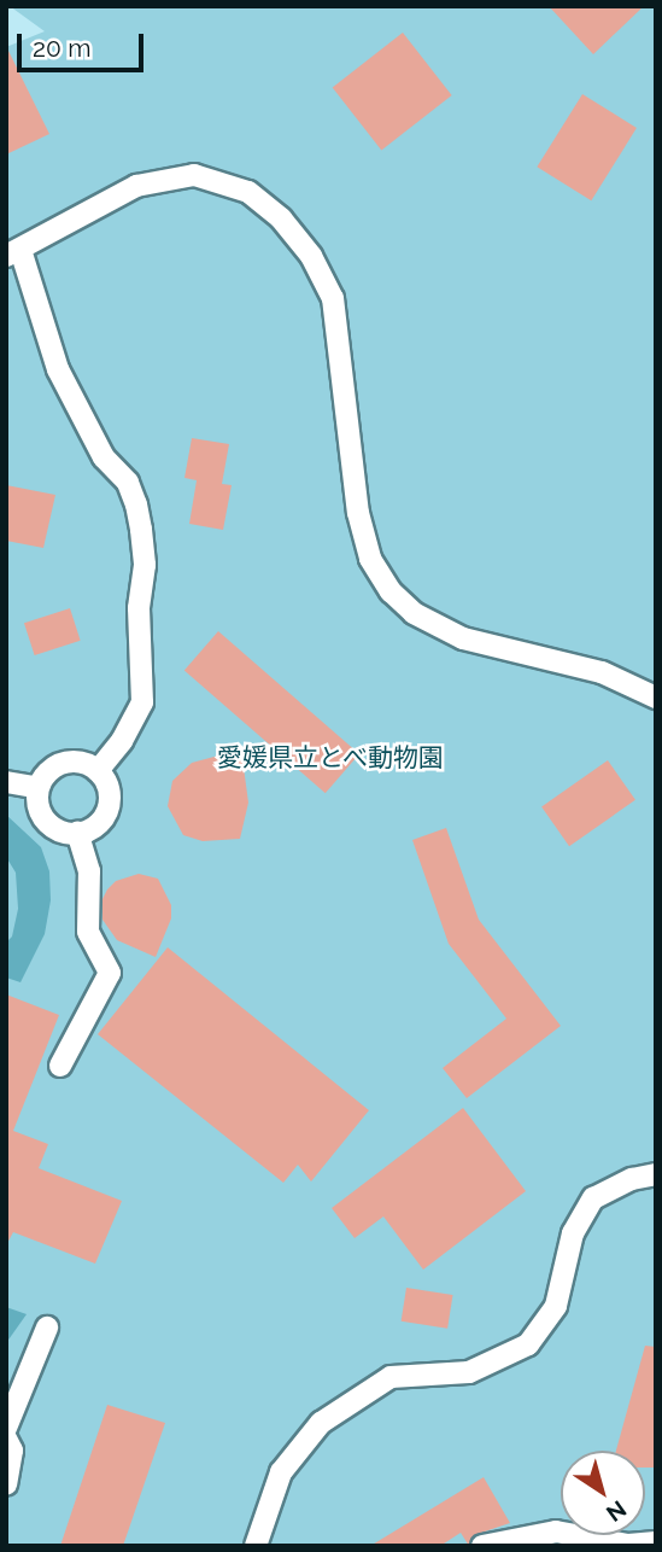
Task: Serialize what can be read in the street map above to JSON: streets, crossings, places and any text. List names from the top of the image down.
{
  "parks": ["愛媛県立とべ動物園"],
  "scale_bar": "20 m",
  "north": "bottom right"
}
